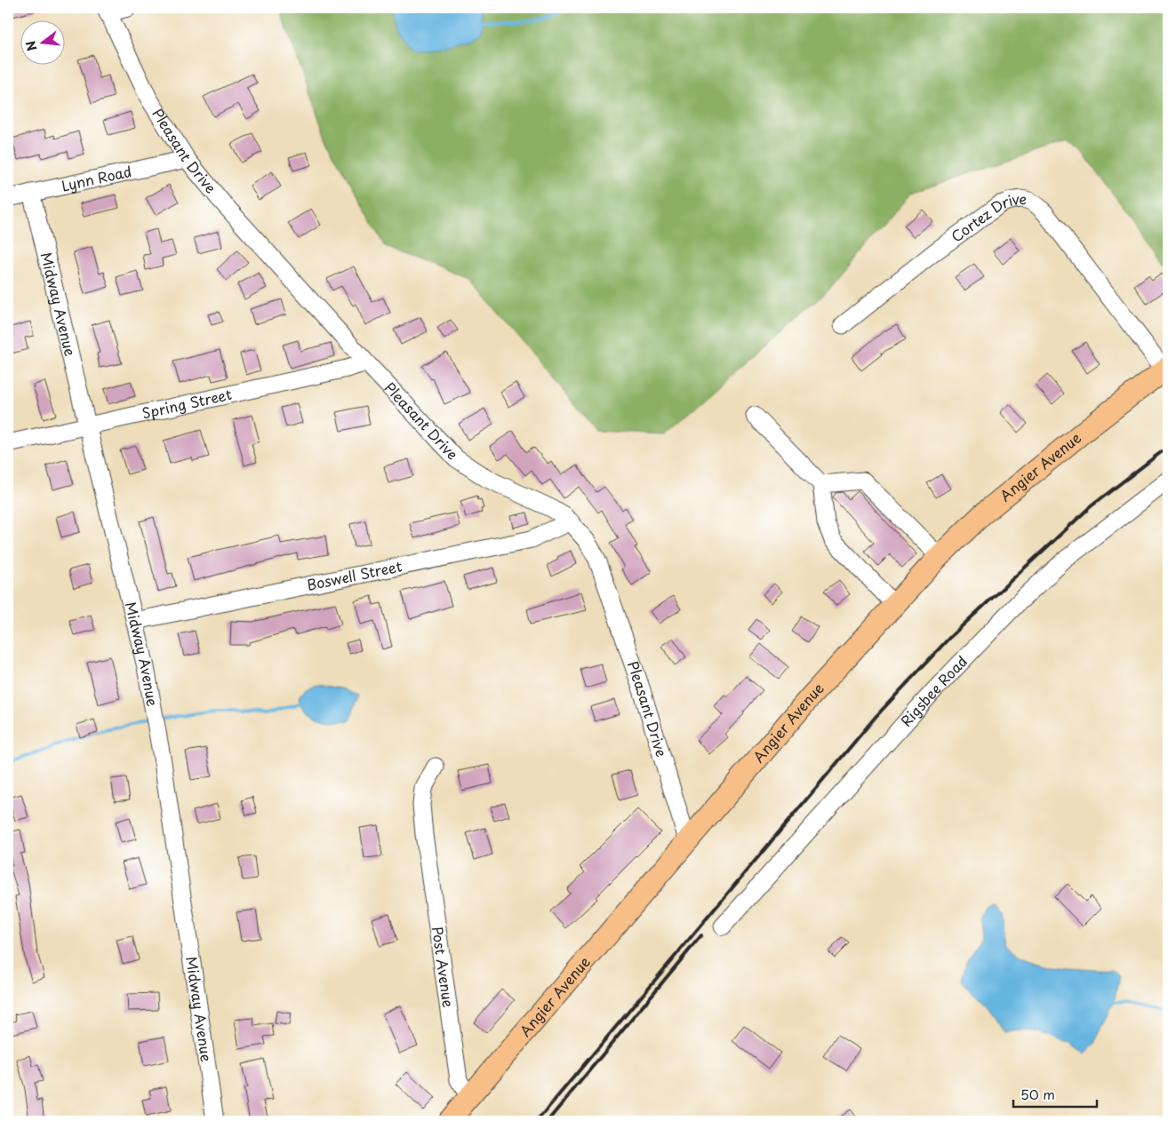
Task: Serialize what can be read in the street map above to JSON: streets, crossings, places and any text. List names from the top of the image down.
{
  "streets": {
    "main road": ["Angier Avenue"],
    "street": [
      "Pleasant Drive",
      "Lynn Road",
      "Cortez Drive",
      "Midway Avenue",
      "Spring Street",
      "Boswell Street",
      "Rigsbee Road",
      "Post Avenue"
    ]
  },
  "crossings": [
    ["Pleasant Drive", "Lynn Road"],
    ["Pleasant Drive", "Spring Street"],
    ["Pleasant Drive", "Angier Avenue"],
    ["Pleasant Drive", "Boswell Street"],
    ["Lynn Road", "Midway Avenue"],
    ["Cortez Drive", "Angier Avenue"],
    ["Midway Avenue", "Spring Street"],
    ["Midway Avenue", "Boswell Street"],
    ["Angier Avenue", "Post Avenue"]
  ],
  "scale_bar": "50 m",
  "north": "left"
}
